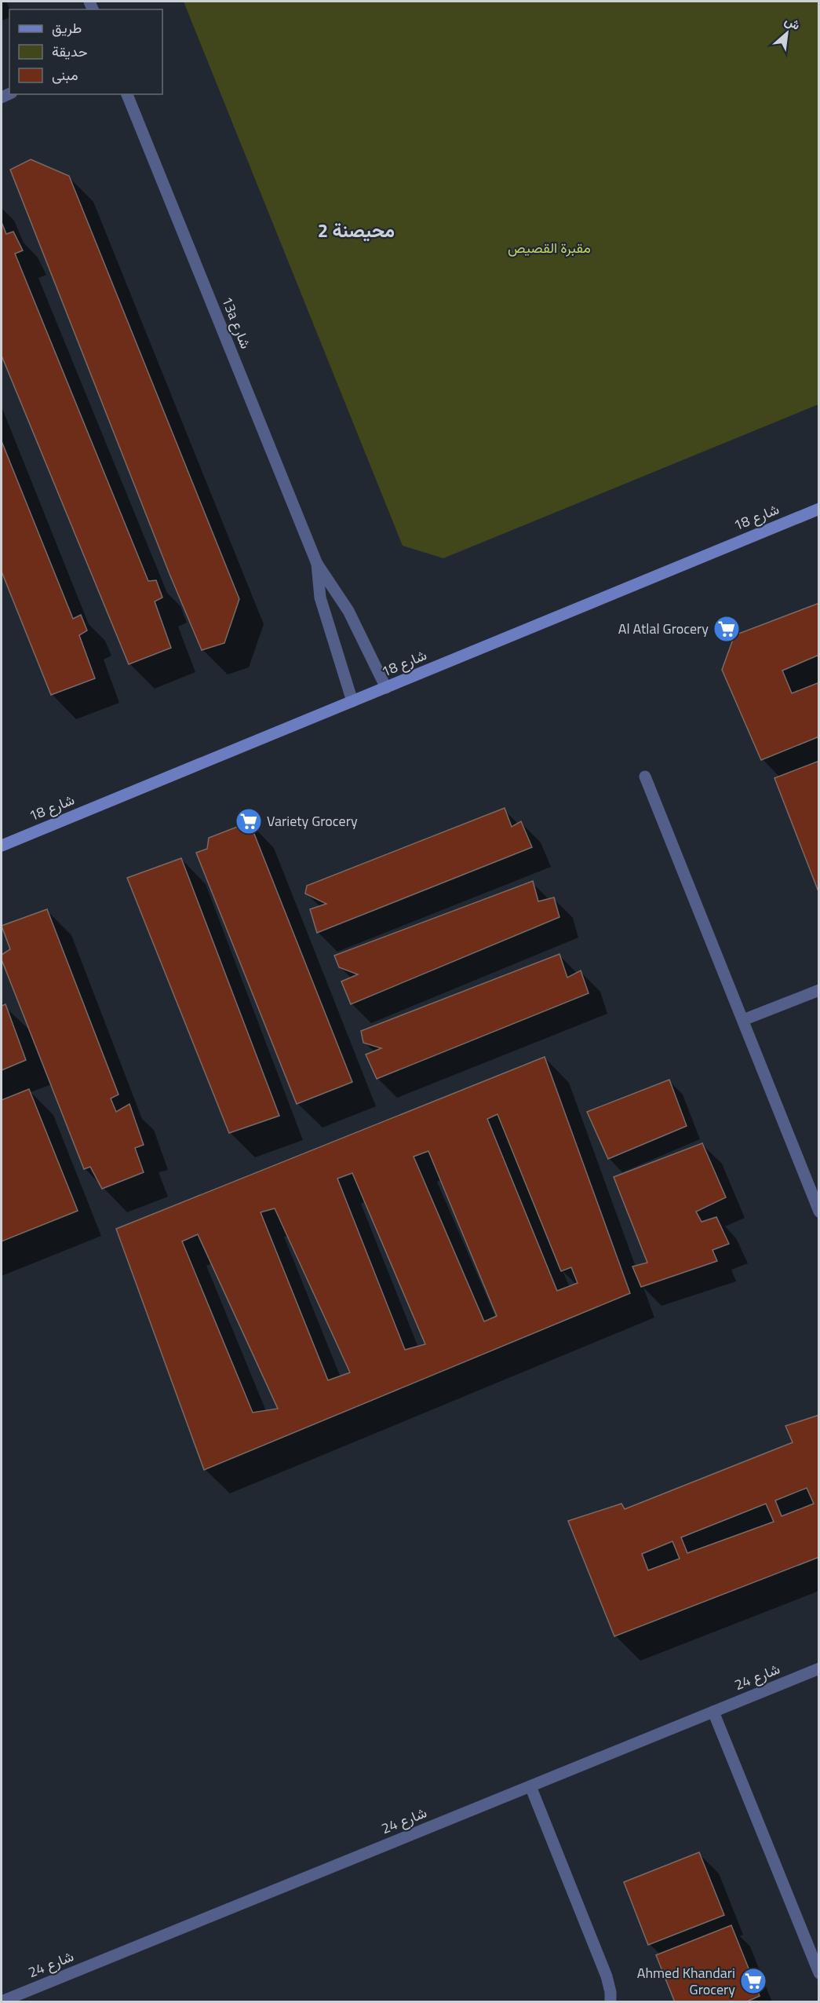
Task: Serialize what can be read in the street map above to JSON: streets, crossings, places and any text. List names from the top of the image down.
{
  "streets": {
    "street": ["13a شارع", "شارع 18", "شارع 24"]
  },
  "crossings": [
    ["13a شارع", "شارع 18"]
  ],
  "districts": ["محيصنة 2"],
  "parks": ["مقبرة القصيص"],
  "places": {
    "supermarket": ["Al Atlal Grocery", "Variety Grocery", "Ahmed Khandari Grocery"]
  },
  "legend": ["طريق", "حديقة", "مبنى"],
  "north": "top right"
}
